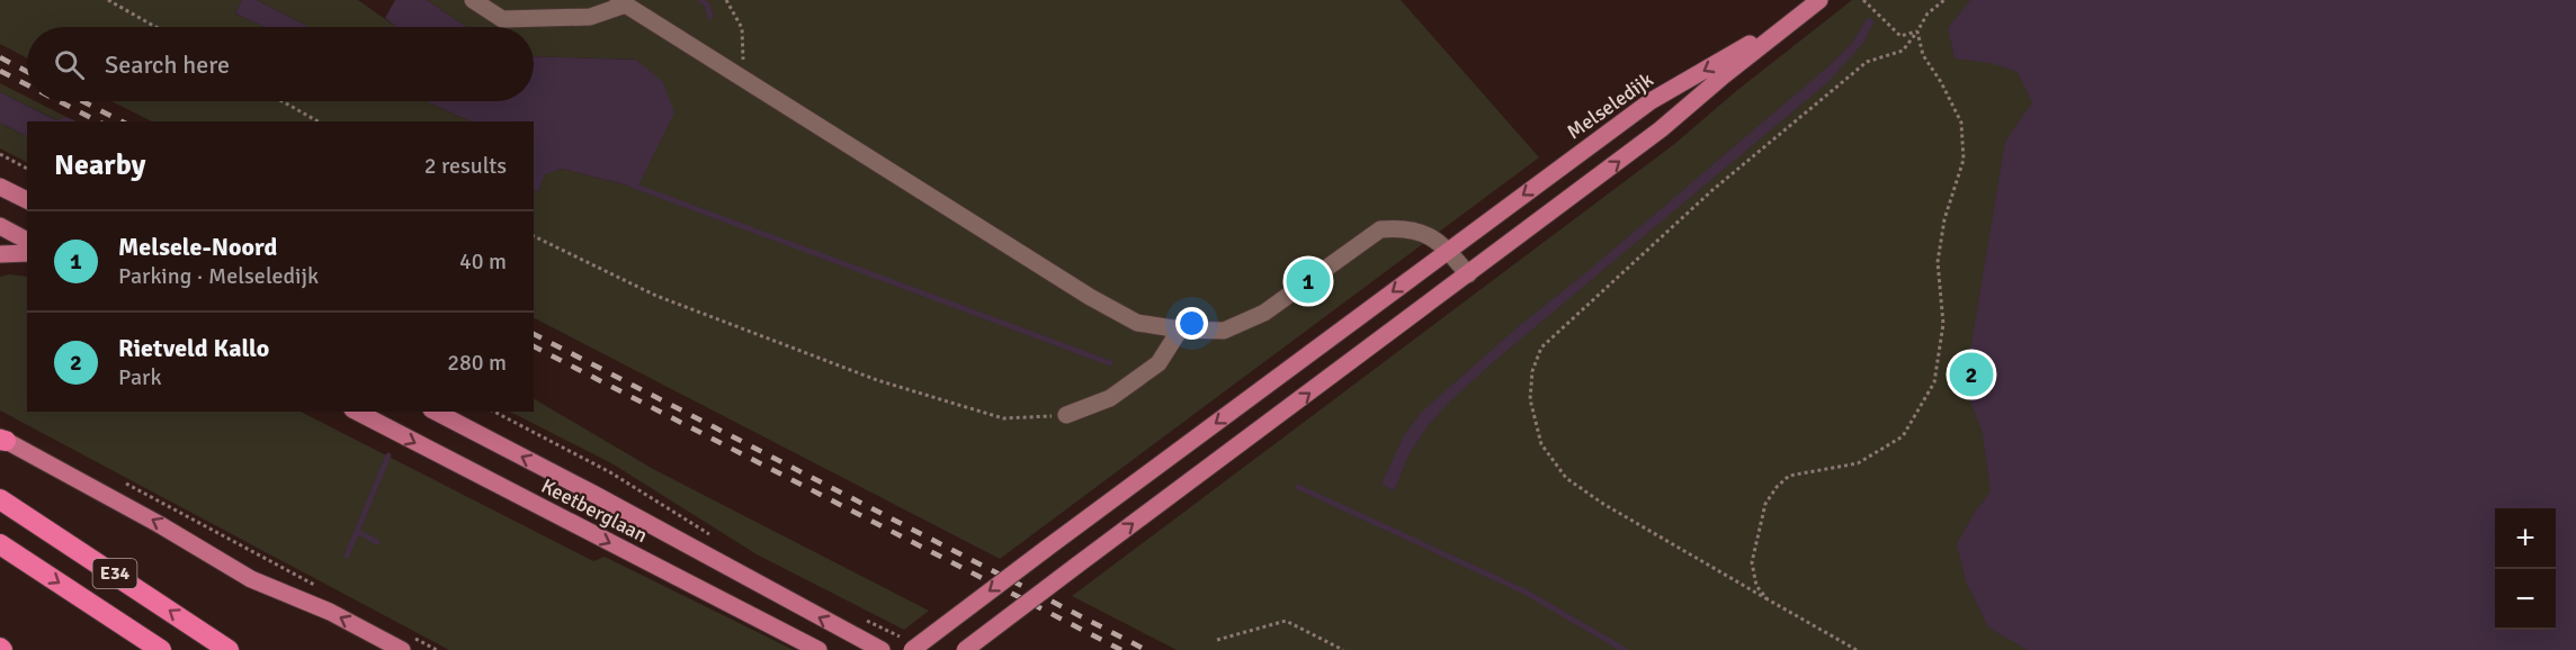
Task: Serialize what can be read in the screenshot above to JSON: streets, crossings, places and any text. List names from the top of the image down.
{
  "streets": {
    "highway": ["E34"],
    "main road": ["Melseledijk", "Keetberglaan"]
  },
  "page": {
    "search": "Search here",
    "heading": ["Nearby", "2 results"],
    "list": [
      {
        "mark": "1",
        "name": "Melsele-Noord",
        "note": "Parking · Melseledijk",
        "value": "40 m"
      },
      {
        "mark": "2",
        "name": "Rietveld Kallo",
        "note": "Park",
        "value": "280 m"
      }
    ],
    "pins": ["1", "2"],
    "map_buttons": ["+", "−"]
  }
}
